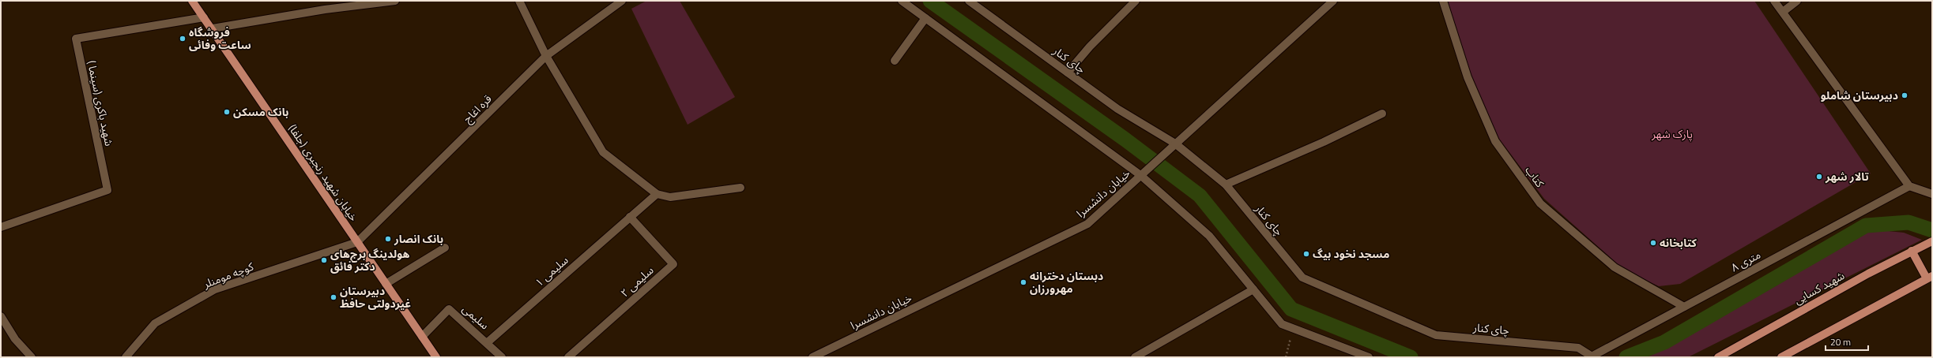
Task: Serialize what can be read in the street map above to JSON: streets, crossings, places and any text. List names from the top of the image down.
{
  "streets": {
    "main road": ["خیابان شهید رنجبری (جلفا)", "شهید کسایی"],
    "street": [
      "چای کنار",
      "شهید باکری (سینما )",
      "قره اغاج",
      "کتاب",
      "خیابان دانشسرا",
      "۸ متری",
      "سلیمی ۱",
      "کوچه مومنلر",
      "سلیمی ۲",
      "سلیمی"
    ]
  },
  "crossings": [
    ["چای کنار", "خیابان دانشسرا"],
    ["چای کنار", "۸ متری"],
    ["شهید باکری (سینما )", "خیابان شهید رنجبری (جلفا)"],
    ["قره اغاج", "خیابان شهید رنجبری (جلفا)"],
    ["قره اغاج", "کوچه مومنلر"],
    ["خیابان شهید رنجبری (جلفا)", "کوچه مومنلر"],
    ["خیابان شهید رنجبری (جلفا)", "سلیمی"],
    ["کتاب", "۸ متری"],
    ["سلیمی ۱", "سلیمی ۲"],
    ["سلیمی ۱", "سلیمی"]
  ],
  "parks": ["پارک شهر"],
  "places": [
    "فروشگاه ساعت وفائی",
    "دبیرستان شاملو",
    "بانک مسکن",
    "تالار شهر",
    "بانک انصار",
    "کتابخانه",
    "مسجد نخود‌ بیگ",
    "هولدینگ برج‌های دکتر فائق",
    "دبستان دخترانه مهرورزان",
    "دبیرستان غیردولتی حافظ"
  ],
  "scale_bar": "20 m"
}
